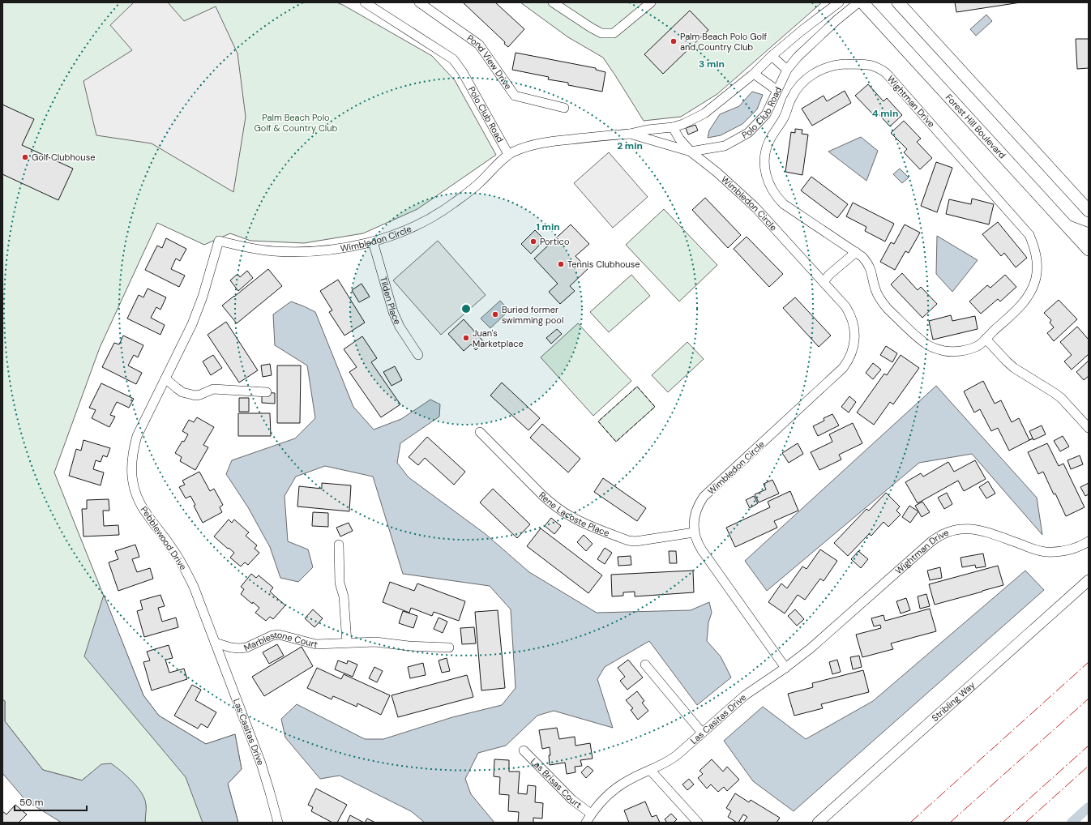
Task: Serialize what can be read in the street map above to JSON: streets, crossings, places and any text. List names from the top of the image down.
{
  "streets": {
    "main road": ["Forest Hill Boulevard"],
    "street": [
      "Pond View Drive",
      "Wightman Drive",
      "Polo Club Road",
      "Wimbledon Circle",
      "Tilden Place",
      "Rene Lacoste Place",
      "Pebblewood Drive",
      "Marblestone Court",
      "Stribling Way",
      "Las Casitas Drive",
      "Las Brisas Court"
    ]
  },
  "crossings": [
    ["Wightman Drive", "Wimbledon Circle"],
    ["Wightman Drive", "Las Casitas Drive"],
    ["Polo Club Road", "Wimbledon Circle"],
    ["Wimbledon Circle", "Tilden Place"],
    ["Wimbledon Circle", "Rene Lacoste Place"],
    ["Wimbledon Circle", "Pebblewood Drive"],
    ["Wimbledon Circle", "Las Casitas Drive"],
    ["Pebblewood Drive", "Marblestone Court"],
    ["Pebblewood Drive", "Las Casitas Drive"],
    ["Marblestone Court", "Las Casitas Drive"],
    ["Las Casitas Drive", "Las Brisas Court"]
  ],
  "parks": ["Palm Beach Polo Golf & Country Club"],
  "places": [
    "Palm Beach Polo Golf and Country Club",
    "Golf Clubhouse",
    "Portico",
    "Tennis Clubhouse",
    "Buried former swimming pool",
    "Juan's Marketplace"
  ],
  "scale_bar": "50 m",
  "rings": [
    "3 min",
    "4 min",
    "2 min",
    "1 min"
  ]
}
